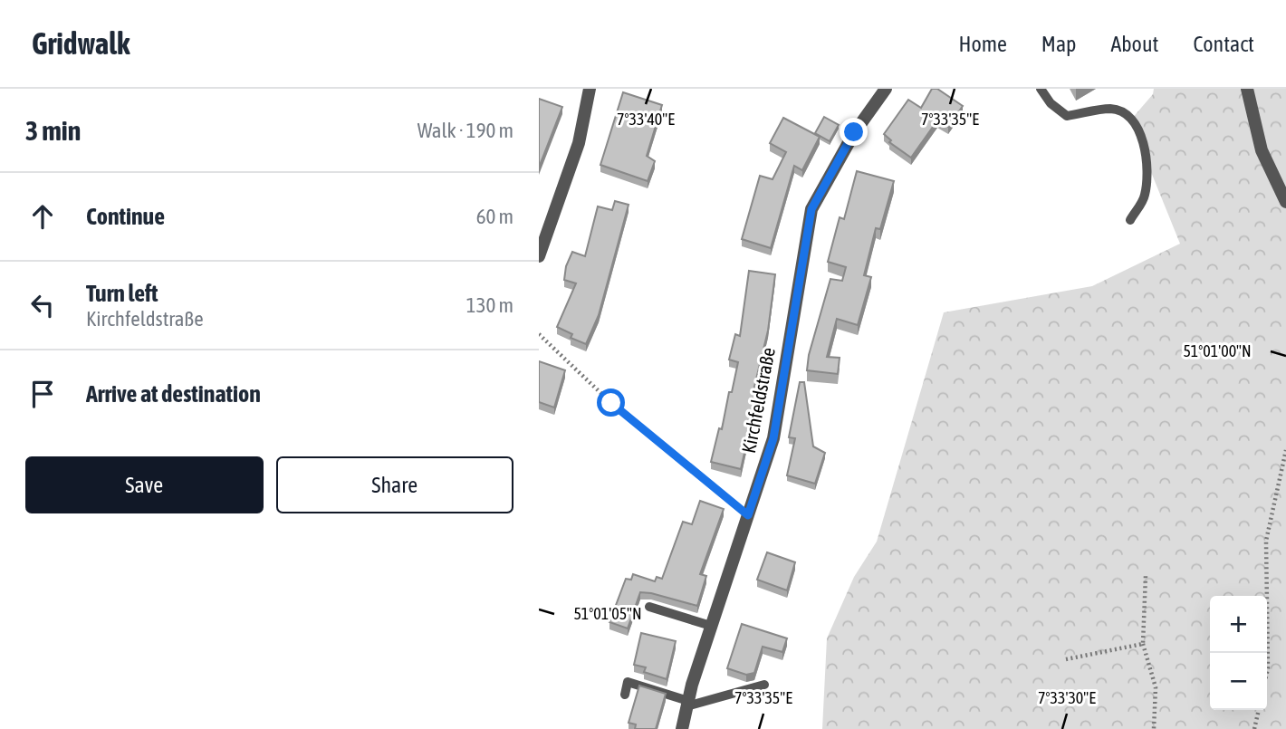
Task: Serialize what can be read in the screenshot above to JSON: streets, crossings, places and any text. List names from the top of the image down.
{
  "streets": {
    "street": ["Kirchfeldstraße"]
  },
  "page": {
    "header": "Gridwalk",
    "nav": [
      "Home",
      "Map",
      "About",
      "Contact"
    ],
    "heading": ["3 min", "Walk · 190 m"],
    "list": [
      ["Continue", "60 m"],
      ["Turn left", "Kirchfeldstraße", "130 m"],
      "Arrive at destination"
    ],
    "buttons": ["Save", "Share"],
    "map_buttons": ["+", "−"]
  },
  "coordinates": [
    "7°33'40\"E",
    "7°33'35\"E",
    "51°01'00\"N",
    "51°01'05\"N",
    "7°33'30\"E"
  ]
}
